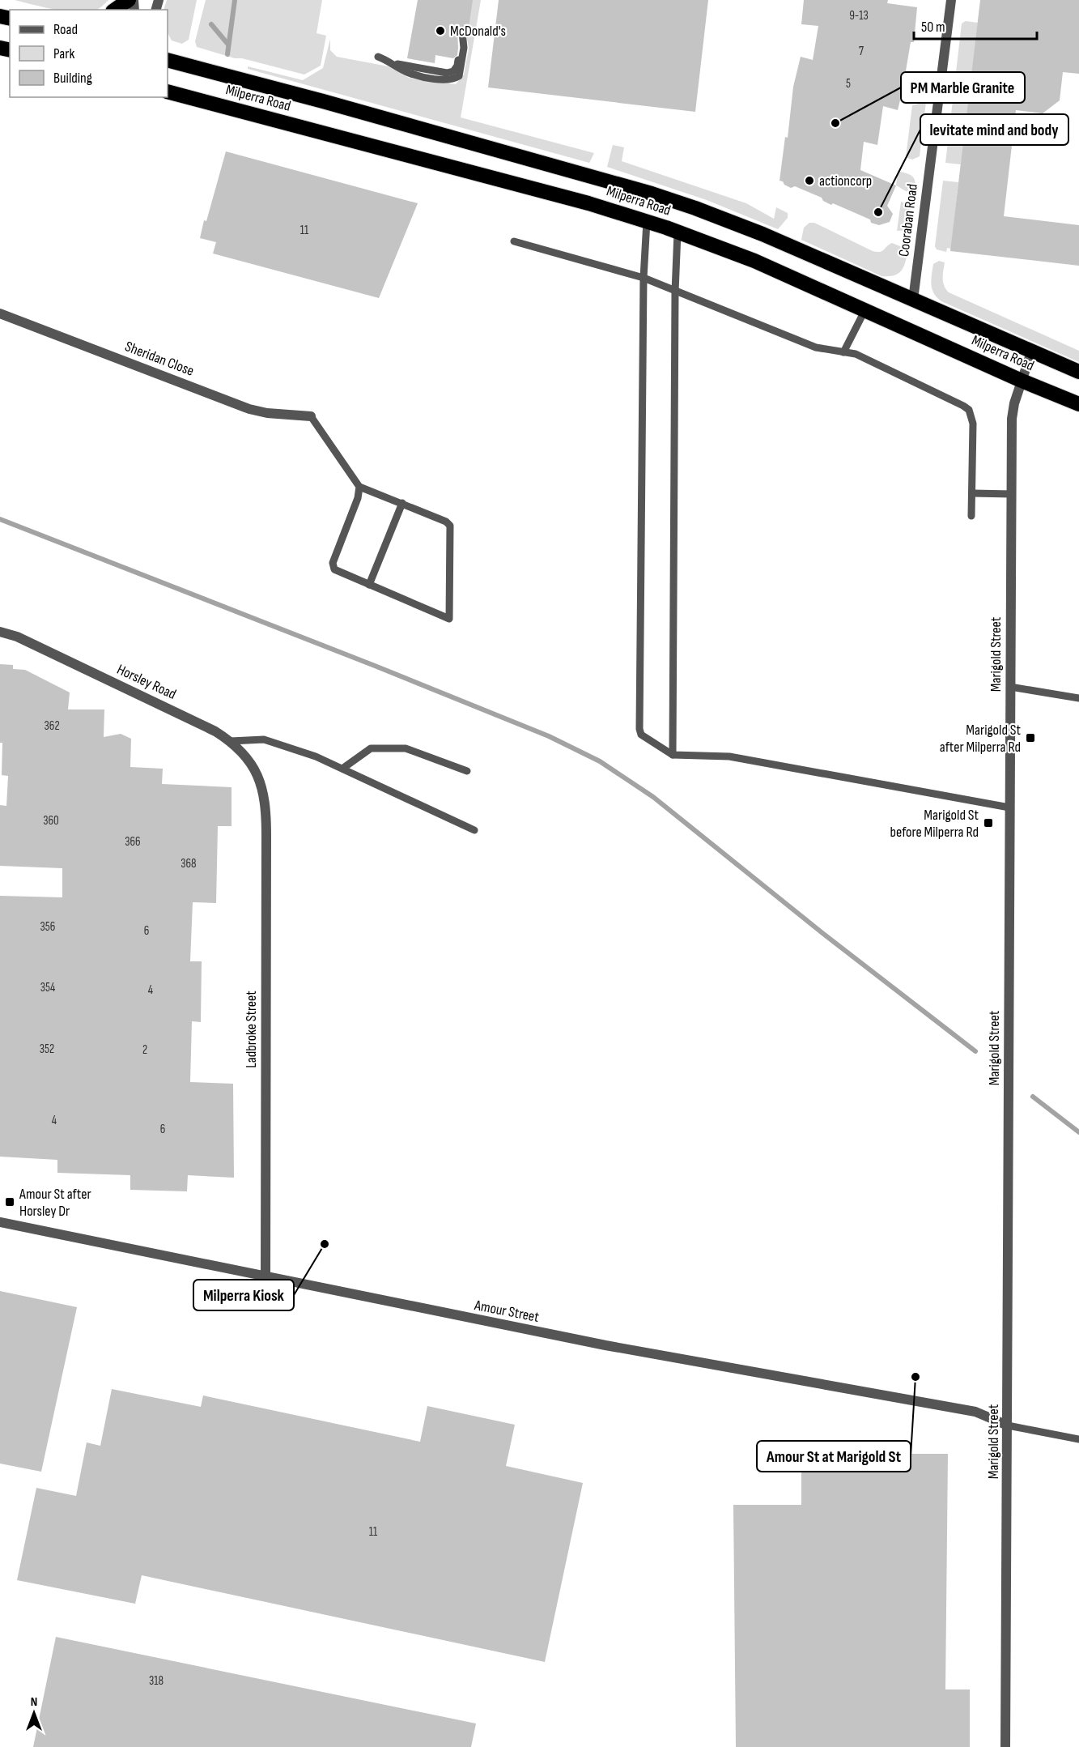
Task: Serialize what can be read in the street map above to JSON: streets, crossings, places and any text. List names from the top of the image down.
{
  "streets": {
    "highway": ["Milperra Road"],
    "street": [
      "Cooraban Road",
      "Sheridan Close",
      "Marigold Street",
      "Horsley Road",
      "Ladbroke Street",
      "Amour Street"
    ]
  },
  "crossings": [
    ["Milperra Road", "Cooraban Road"],
    ["Milperra Road", "Marigold Street"],
    ["Marigold Street", "Amour Street"],
    ["Horsley Road", "Ladbroke Street"],
    ["Ladbroke Street", "Amour Street"]
  ],
  "places": {
    "other": [
      "McDonald's",
      "PM Marble Granite",
      "actioncorp",
      "levitate mind and body",
      "Milperra Kiosk",
      "Amour St at Marigold St"
    ],
    "transit": ["Marigold St after Milperra Rd", "Marigold St before Milperra Rd", "Amour St after Horsley Dr"]
  },
  "house_numbers": [
    "9-13",
    "7",
    "5",
    "11",
    "362",
    "360",
    "366",
    "368",
    "356",
    "6",
    "354",
    "4",
    "352",
    "2",
    "4",
    "6",
    "11",
    "318"
  ],
  "legend": ["Road", "Park", "Building"],
  "scale_bar": "50 m",
  "north": "top"
}
